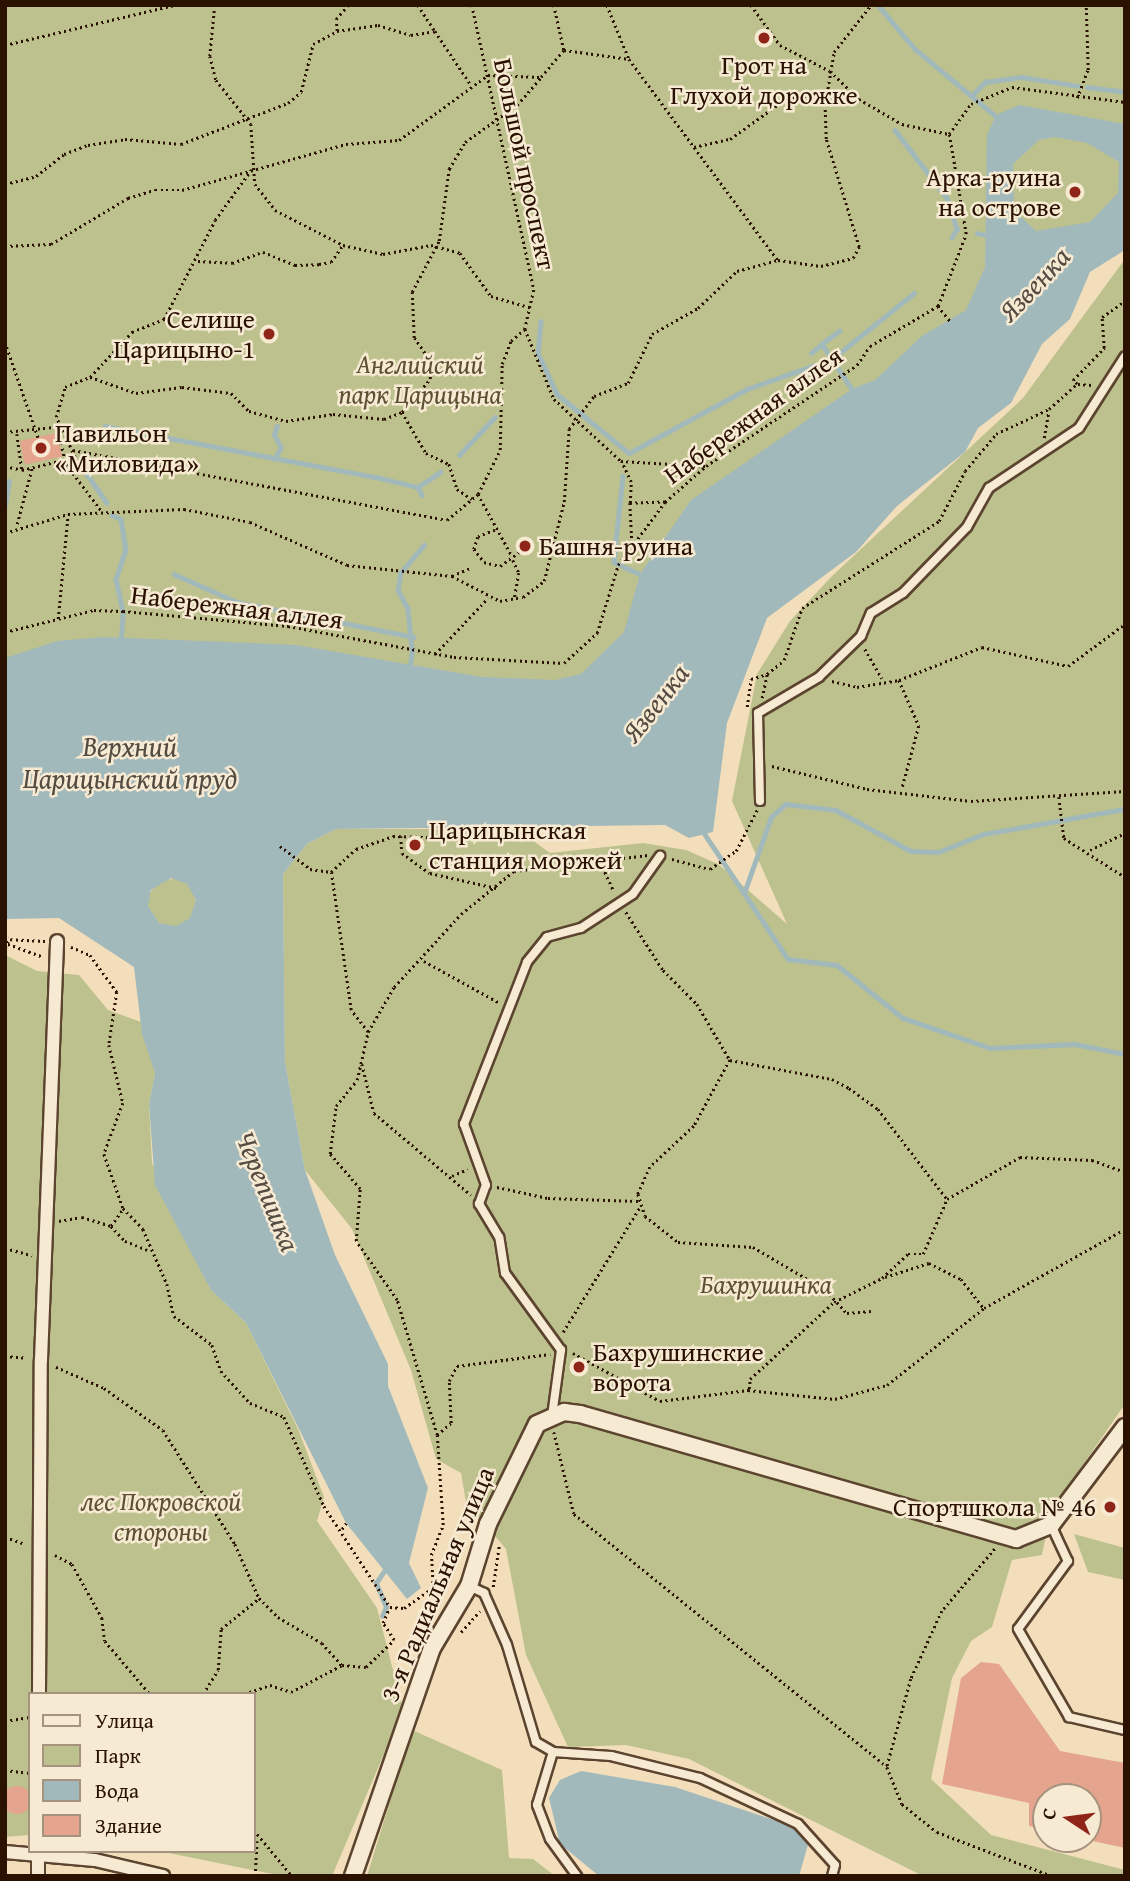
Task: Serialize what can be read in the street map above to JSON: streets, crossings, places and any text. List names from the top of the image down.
{
  "streets": {
    "street": ["3-я Радиальная улица"],
    "path": ["Большой проспект", "Набережная аллея"]
  },
  "water": ["Язвенка", "Верхний Царицынский пруд", "Черепишка"],
  "parks": ["Английский парк Царицына", "Бахрушинка", "лес Покровской стороны"],
  "places": [
    "Грот на Глухой дорожке",
    "Арка-руина на острове",
    "Селище Царицыно-1",
    "Павильон «Миловида»",
    "Башня-руина",
    "Царицынская станция моржей",
    "Бахрушинские ворота",
    "Спортшкола № 46"
  ],
  "legend": [
    "Улица",
    "Парк",
    "Вода",
    "Здание"
  ],
  "north": "left"
}
